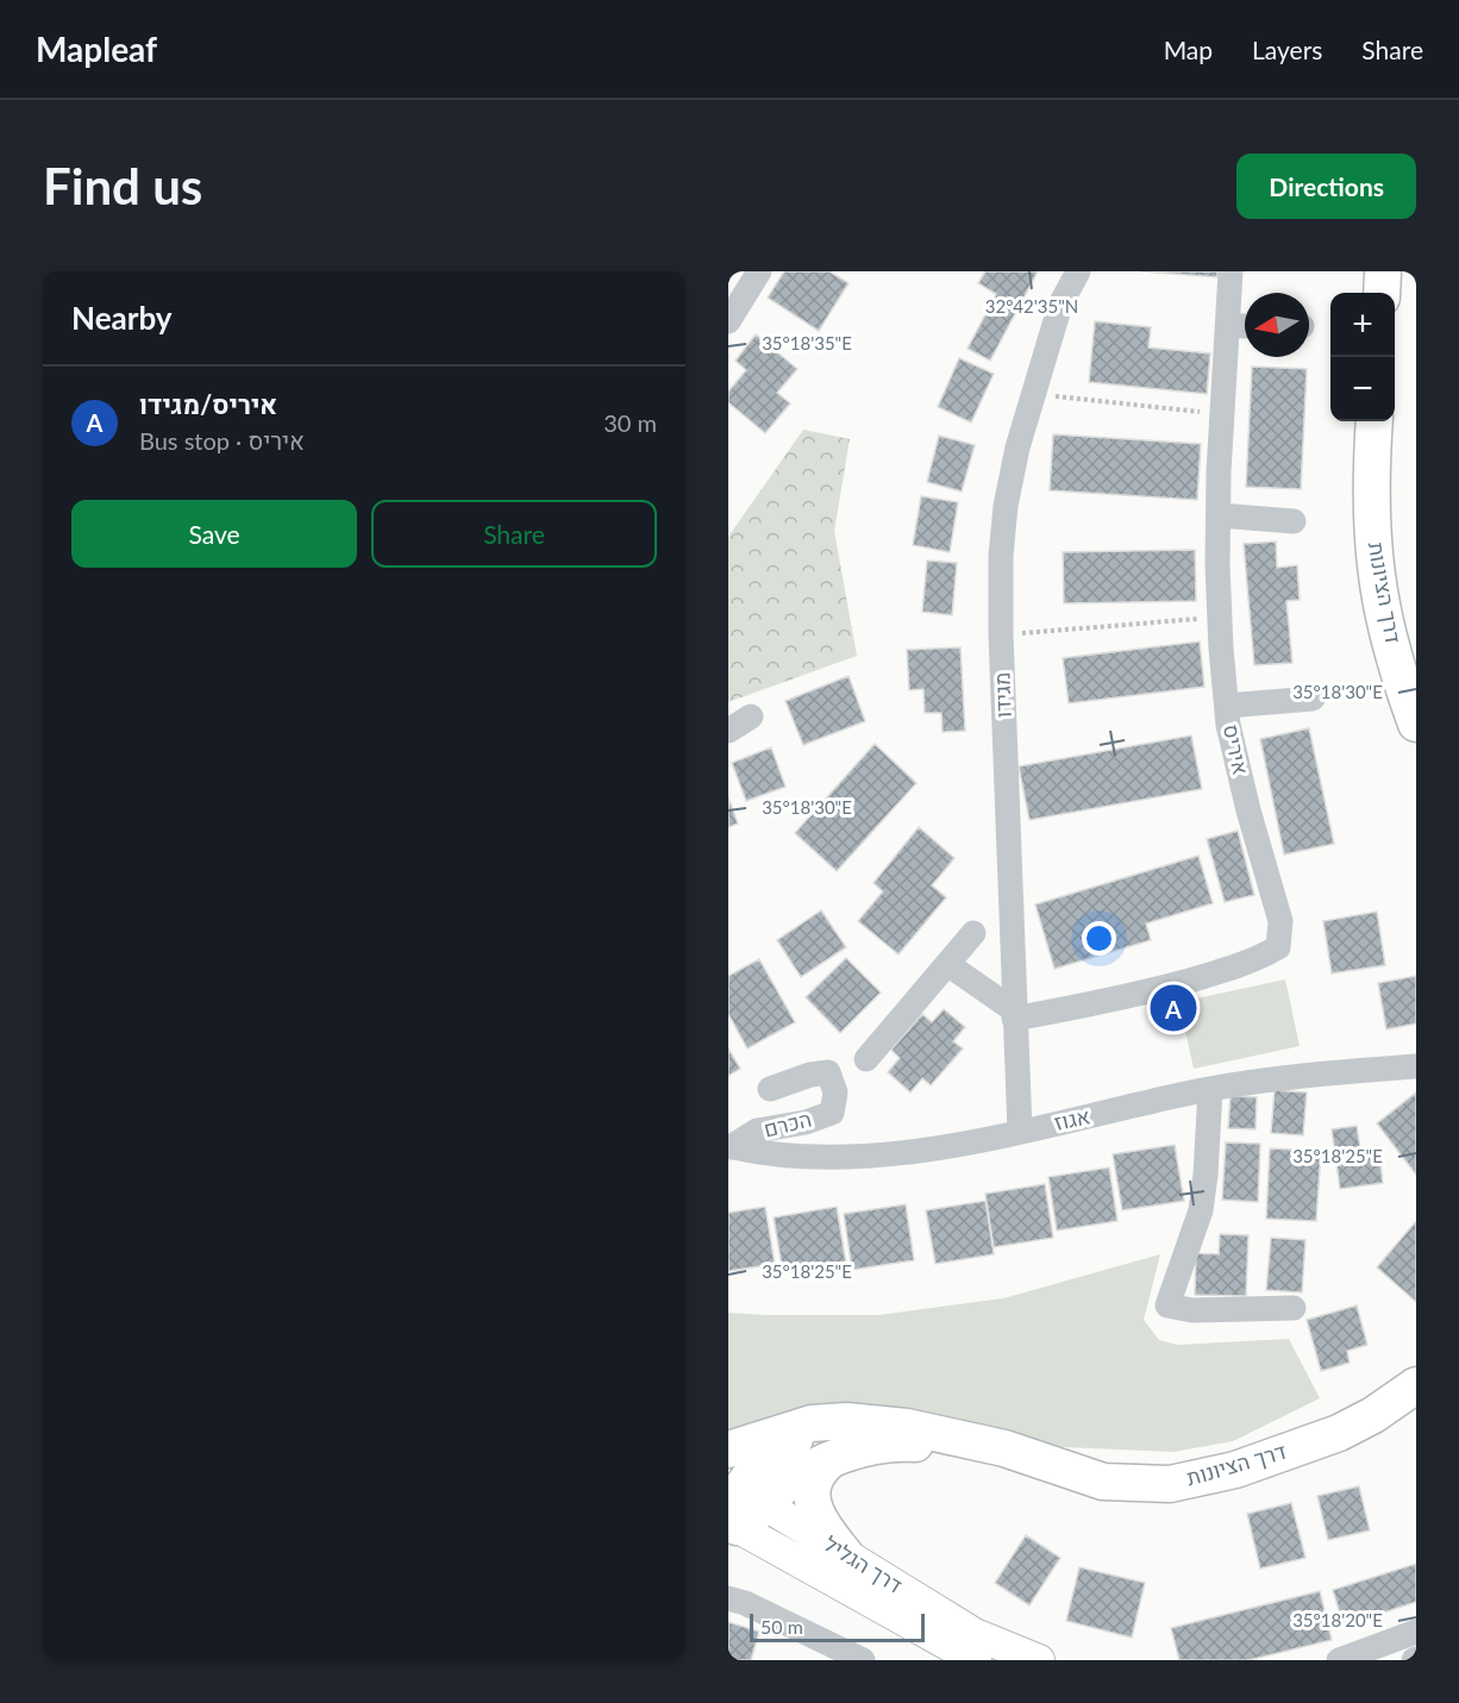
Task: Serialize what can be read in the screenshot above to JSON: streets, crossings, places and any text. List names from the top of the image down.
{
  "streets": {
    "highway": ["דרך הציונות"],
    "main road": ["דרך הגליל"],
    "street": [
      "מגידו",
      "איריס",
      "אגוז",
      "הכרם"
    ]
  },
  "crossings": [
    ["דרך הציונות", "דרך הגליל"],
    ["מגידו", "איריס"],
    ["מגידו", "אגוז"],
    ["אגוז", "הכרם"]
  ],
  "scale_bar": "50 m",
  "north": "left",
  "page": {
    "header": "Mapleaf",
    "nav": ["Map", "Layers", "Share"],
    "buttons": [
      "Directions",
      ["Save", "Share"]
    ],
    "title": "Find us",
    "heading": "Nearby",
    "map_buttons": ["+", "−"],
    "list": [
      {
        "mark": "A",
        "name": "איריס/מגידו",
        "note": "Bus stop · איריס",
        "value": "30 m"
      }
    ],
    "pins": "A",
    "scale": "50 m"
  },
  "coordinates": [
    "32°42'35\"N",
    "35°18'35\"E",
    "35°18'30\"E",
    "35°18'25\"E",
    "35°18'20\"E"
  ]
}
